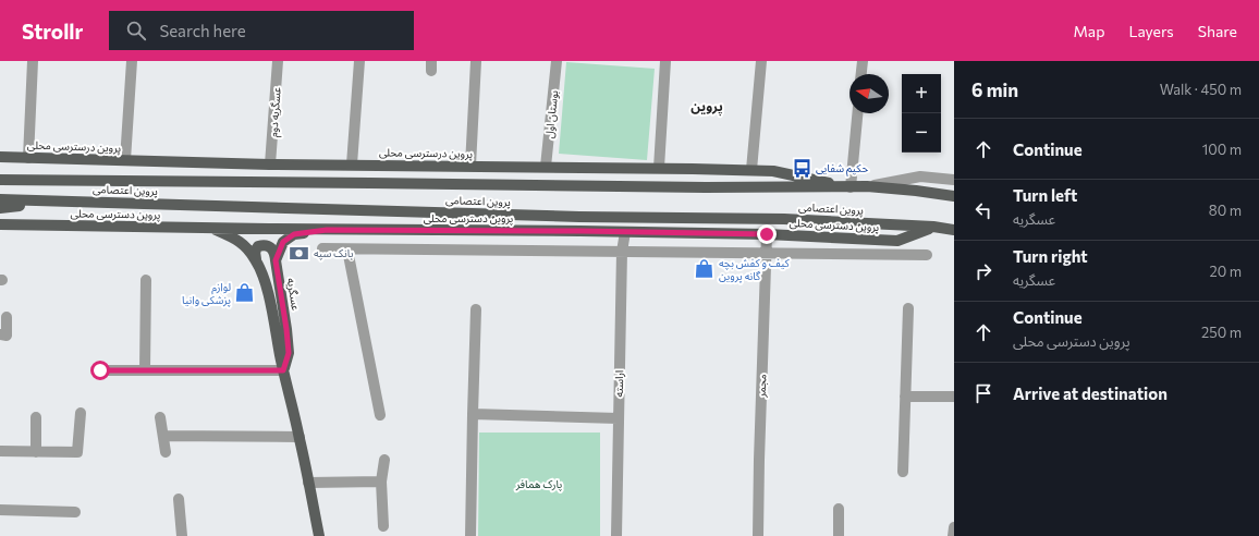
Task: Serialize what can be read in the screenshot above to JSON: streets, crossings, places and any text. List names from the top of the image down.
{
  "streets": {
    "main road": [
      "پروین درسترسی محلی",
      "پروین اعتصامی",
      "پروین دسترسی محلی",
      "عسگریه"
    ],
    "street": [
      "عسگریه دوم",
      "بوستان اول",
      "اراسته",
      "مجمر"
    ]
  },
  "crossings": [
    ["عسگریه دوم", "پروین درسترسی محلی"],
    ["بوستان اول", "پروین درسترسی محلی"],
    ["پروین درسترسی محلی", "پروین اعتصامی"],
    ["پروین اعتصامی", "پروین دسترسی محلی"],
    ["پروین دسترسی محلی", "عسگریه"],
    ["پروین دسترسی محلی", "اراسته"],
    ["پروین دسترسی محلی", "مجمر"]
  ],
  "districts": ["پروین"],
  "parks": ["پارک همافر"],
  "places": {
    "bus stop": ["حکیم شفایی"],
    "bank": ["بانک سپه"],
    "shop": ["کیف و کفش بچه گانه پروین", "لوازم پزشکی وانیا"]
  },
  "north": "left",
  "page": {
    "header": "Strollr",
    "search": "Search here",
    "nav": ["Map", "Layers", "Share"],
    "heading": ["6 min", "Walk · 450 m"],
    "map_buttons": ["+", "−"],
    "list": [
      ["Continue", "100 m"],
      ["Turn left", "عسگریه", "80 m"],
      ["Turn right", "عسگریه", "20 m"],
      ["Continue", "پروین دسترسی محلی", "250 m"],
      "Arrive at destination"
    ]
  }
}
